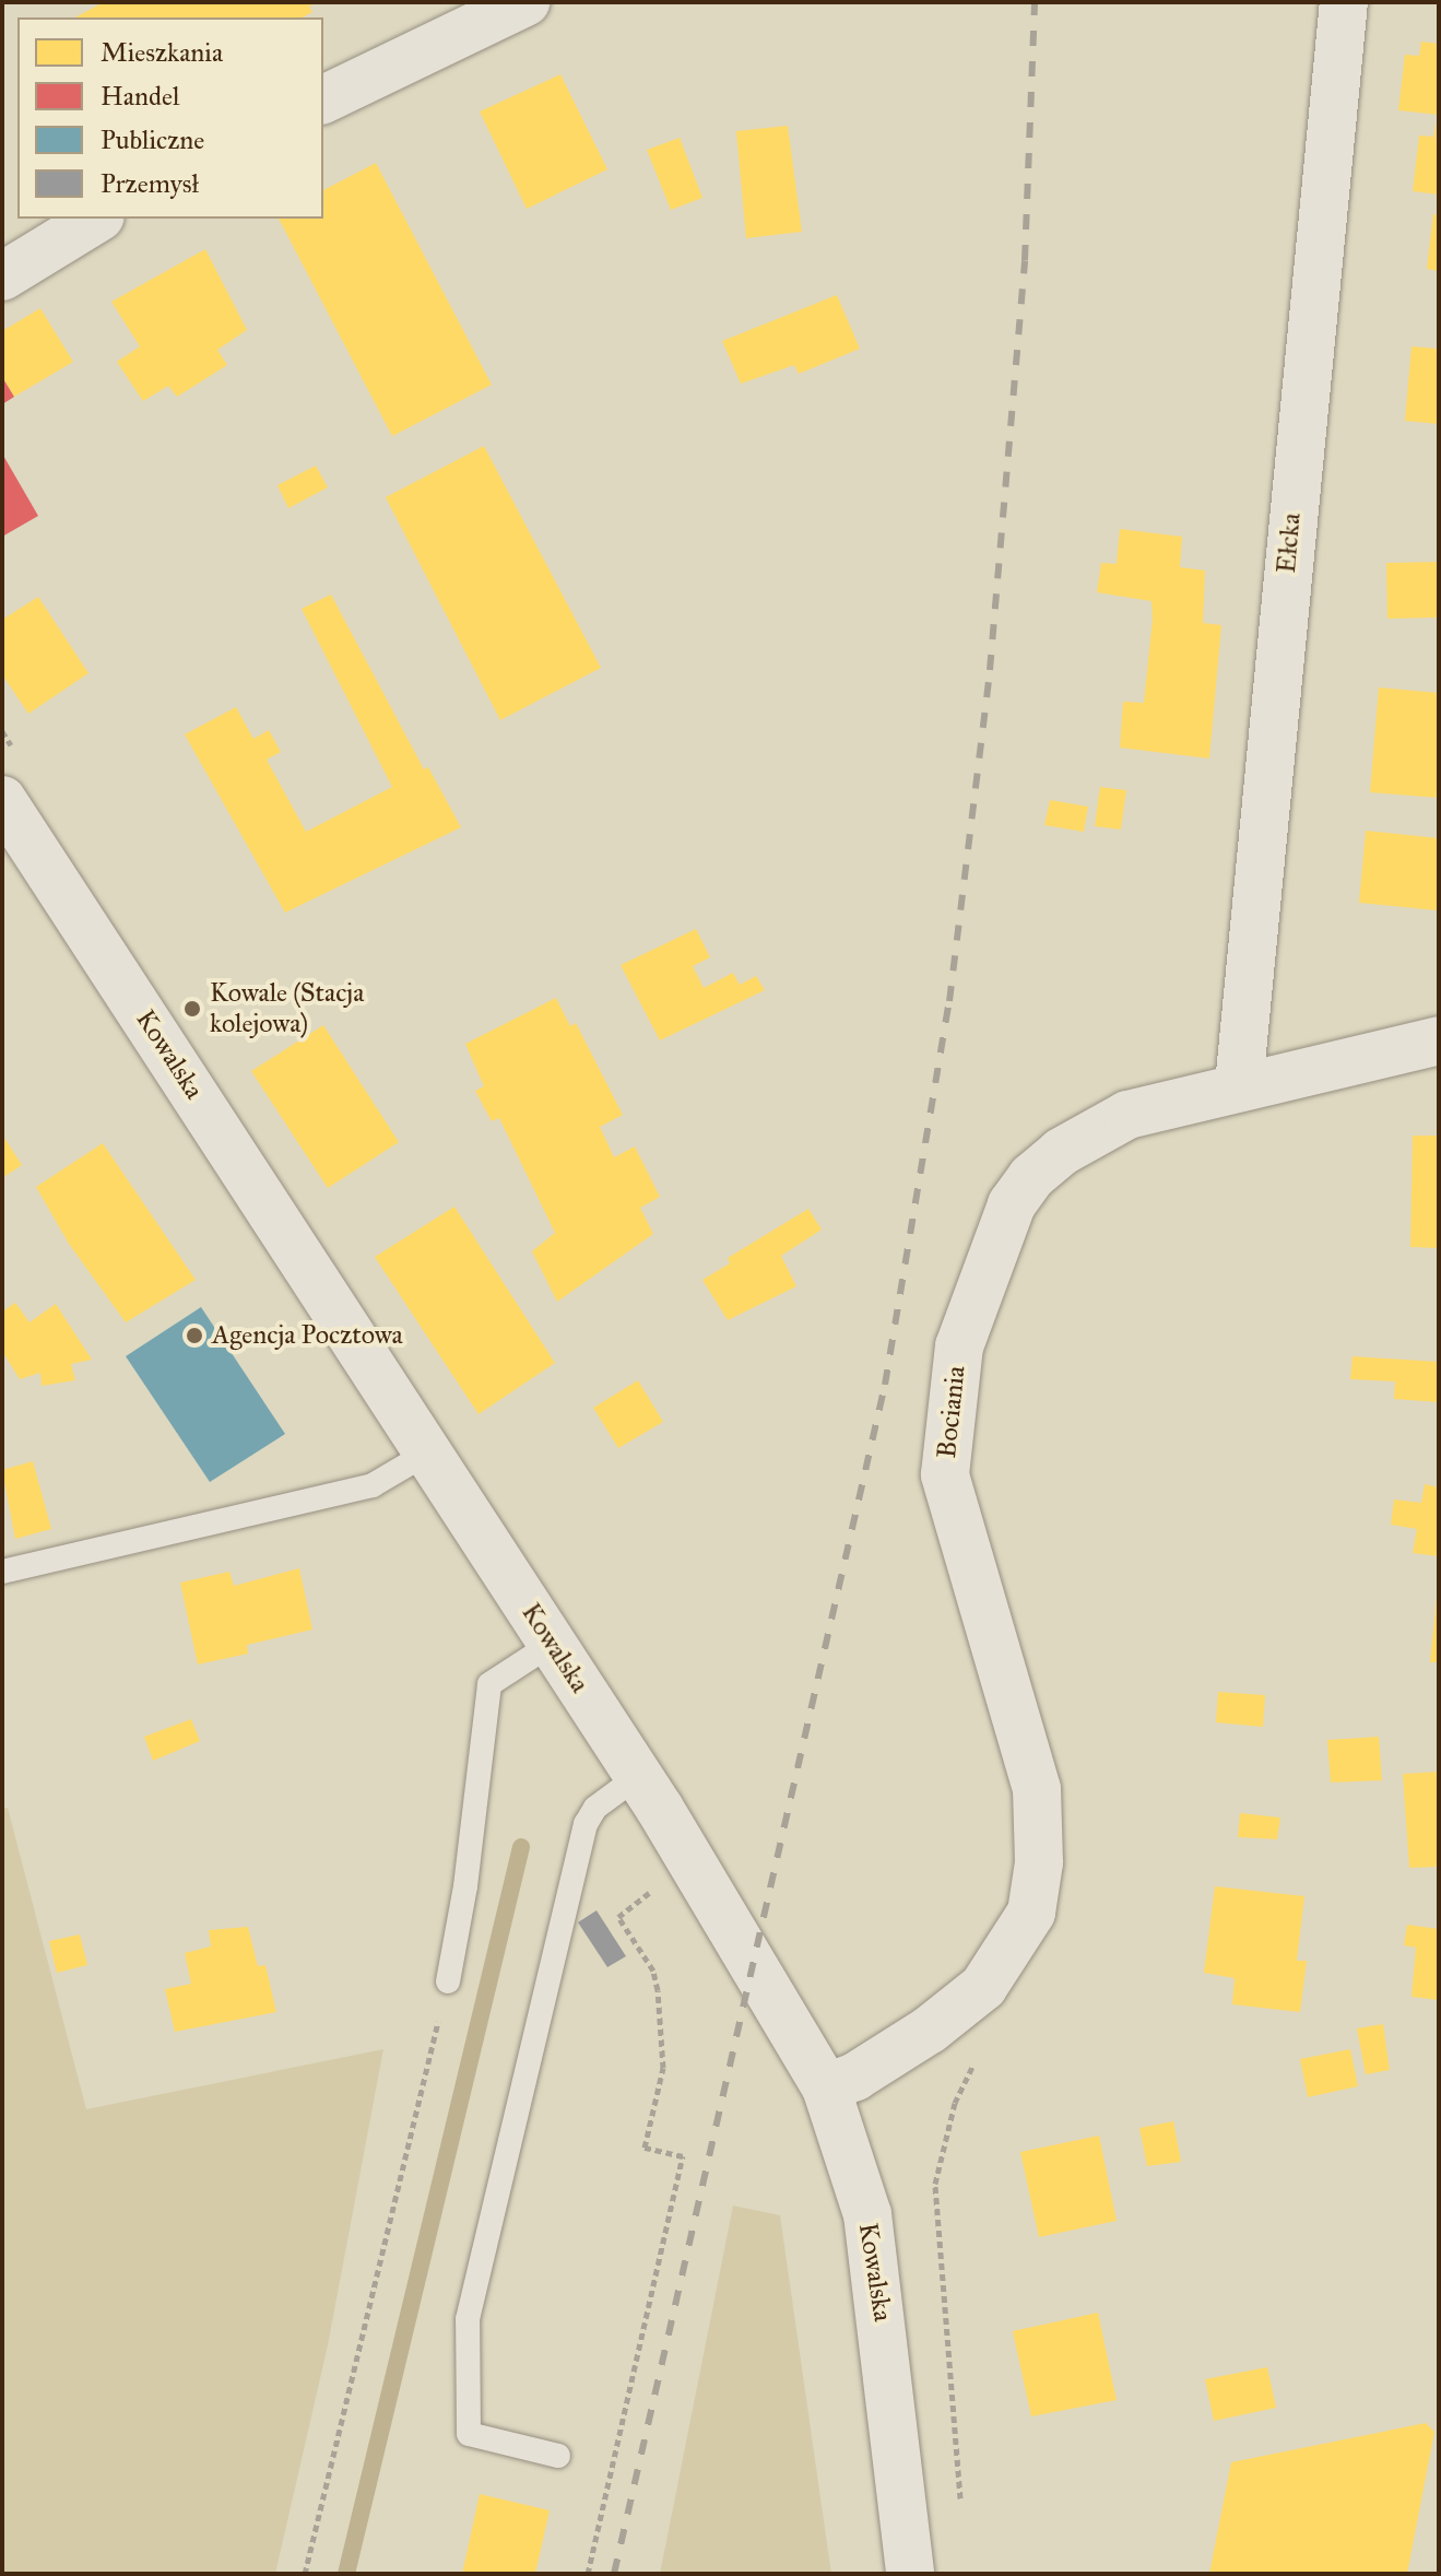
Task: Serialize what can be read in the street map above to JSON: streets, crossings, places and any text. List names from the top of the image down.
{
  "streets": {
    "street": ["Ełcka", "Kowalska", "Bociania"]
  },
  "crossings": [
    ["Ełcka", "Bociania"],
    ["Kowalska", "Bociania"]
  ],
  "places": ["Kowale (Stacja kolejowa)", "Agencja Pocztowa"],
  "legend": [
    "Mieszkania",
    "Handel",
    "Publiczne",
    "Przemysł"
  ]
}
